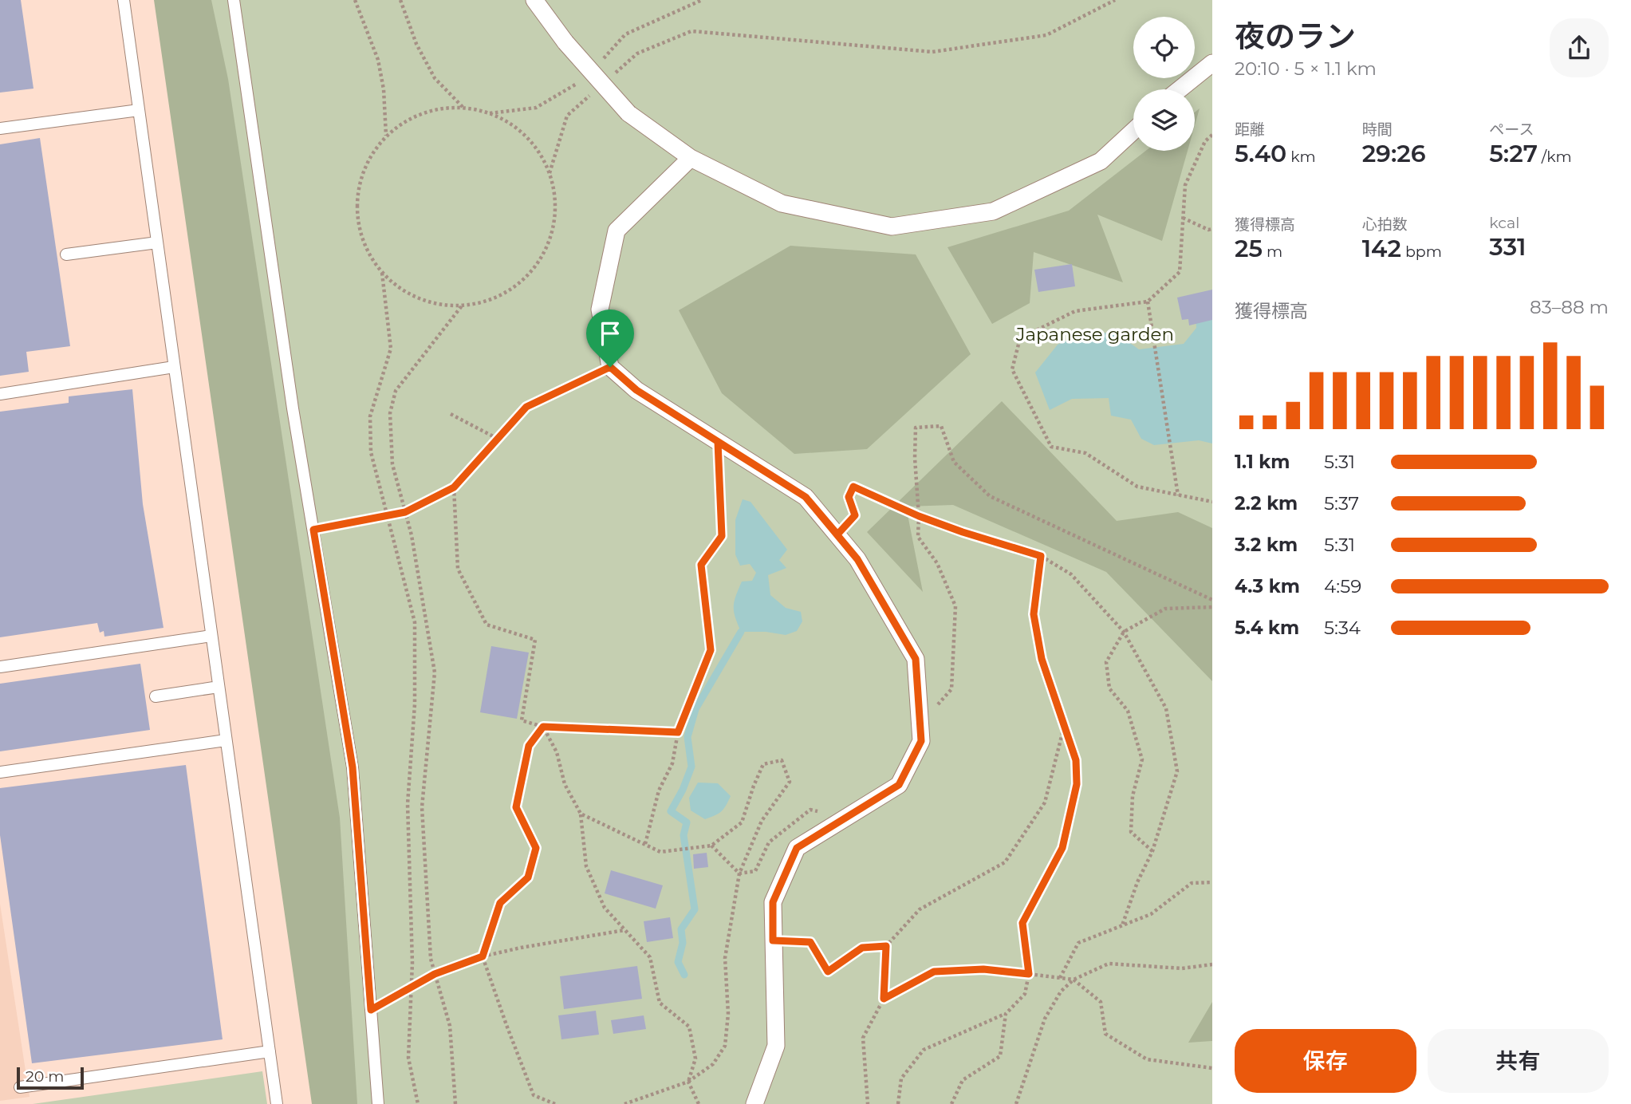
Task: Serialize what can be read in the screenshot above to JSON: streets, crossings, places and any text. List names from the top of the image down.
{
  "parks": ["Japanese garden"],
  "scale_bar": "20 m",
  "page": {
    "heading": ["夜のラン", "20:10 · 5 × 1.1 km"],
    "stats": [
      ["距離", "5.40 km"],
      ["時間", "29:26"],
      ["ペース", "5:27 /km"],
      ["獲得標高", "25 m"],
      ["心拍数", "142 bpm"],
      ["kcal", "331"]
    ],
    "chart": ["獲得標高", "83–88 m"],
    "list": [
      {
        "name": "1.1 km",
        "note": "5:31"
      },
      {
        "name": "2.2 km",
        "note": "5:37"
      },
      {
        "name": "3.2 km",
        "note": "5:31"
      },
      {
        "name": "4.3 km",
        "note": "4:59"
      },
      {
        "name": "5.4 km",
        "note": "5:34"
      }
    ],
    "buttons": ["保存", "共有"],
    "scale": "20 m"
  }
}
